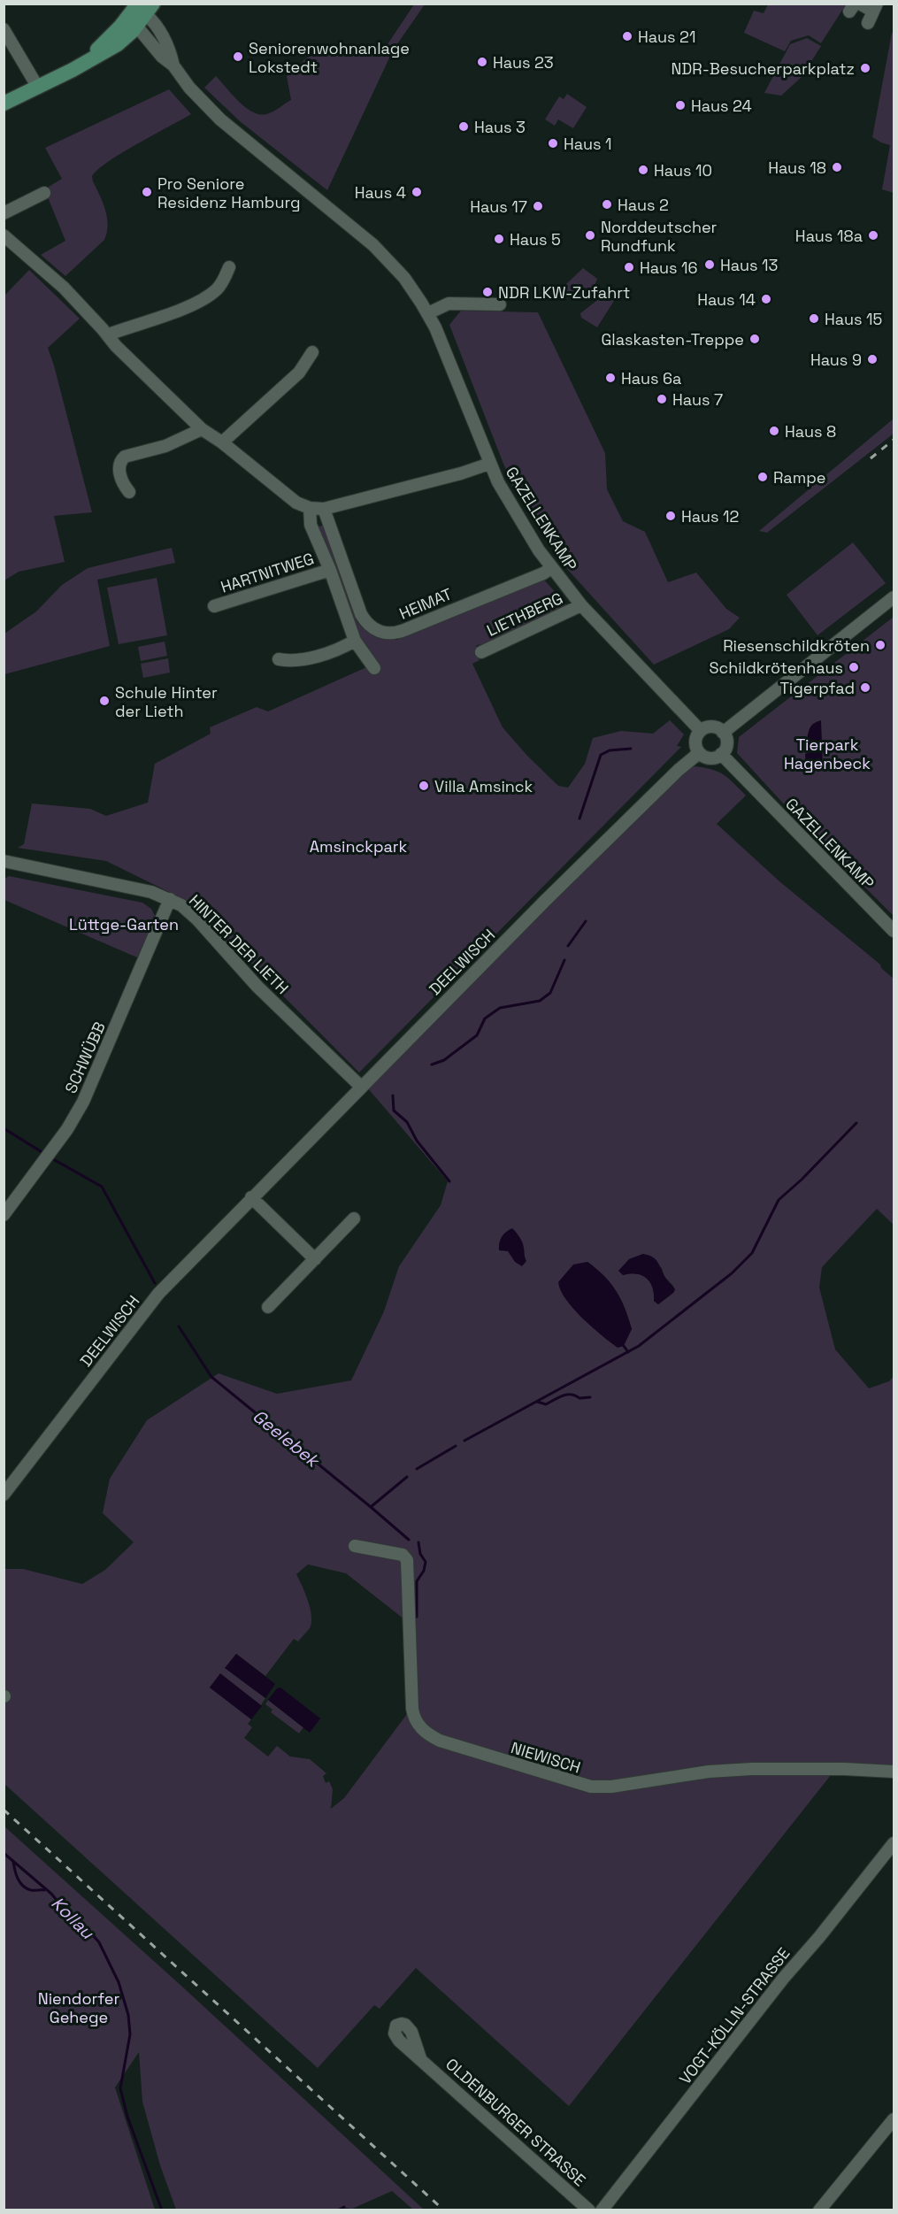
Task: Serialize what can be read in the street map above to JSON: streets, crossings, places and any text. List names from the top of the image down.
{
  "streets": {
    "street": [
      "GAZELLENKAMP",
      "HARTNITWEG",
      "HEIMAT",
      "LIETHBERG",
      "HINTER DER LIETH",
      "DEELWISCH",
      "SCHWÜBB",
      "NIEWISCH",
      "VOGT-KÖLLN-STRASSE",
      "OLDENBURGER STRASSE"
    ]
  },
  "crossings": [
    ["GAZELLENKAMP", "HEIMAT"],
    ["GAZELLENKAMP", "LIETHBERG"],
    ["GAZELLENKAMP", "DEELWISCH"],
    ["HINTER DER LIETH", "DEELWISCH"],
    ["HINTER DER LIETH", "SCHWÜBB"]
  ],
  "water": ["Geelebek", "Kollau"],
  "parks": [
    "Tierpark Hagenbeck",
    "Amsinckpark",
    "Lüttge-Garten",
    "Niendorfer Gehege"
  ],
  "places": [
    "Haus 21",
    "Seniorenwohnanlage Lokstedt",
    "Haus 23",
    "NDR-Besucherparkplatz",
    "Haus 24",
    "Haus 3",
    "Haus 1",
    "Haus 18",
    "Haus 10",
    "Pro Seniore Residenz Hamburg",
    "Haus 4",
    "Haus 2",
    "Haus 17",
    "Norddeutscher Rundfunk",
    "Haus 18a",
    "Haus 5",
    "Haus 13",
    "Haus 16",
    "NDR LKW-Zufahrt",
    "Haus 14",
    "Haus 15",
    "Glaskasten-Treppe",
    "Haus 9",
    "Haus 6a",
    "Haus 7",
    "Haus 8",
    "Rampe",
    "Haus 12",
    "Riesenschildkröten",
    "Schildkrötenhaus",
    "Tigerpfad",
    "Schule Hinter der Lieth",
    "Villa Amsinck"
  ]
}
